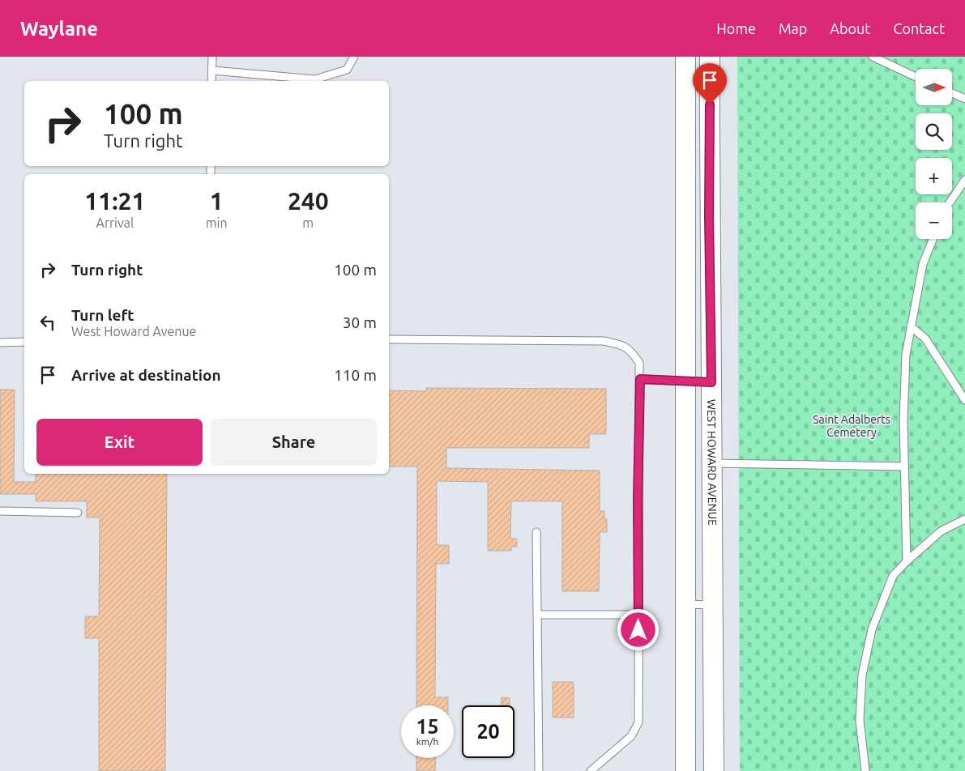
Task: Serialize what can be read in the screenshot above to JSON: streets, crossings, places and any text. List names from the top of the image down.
{
  "streets": {
    "main road": ["WEST HOWARD AVENUE"]
  },
  "parks": ["Saint Adalberts Cemetery"],
  "north": "right",
  "page": {
    "header": "Waylane",
    "nav": [
      "Home",
      "Map",
      "About",
      "Contact"
    ],
    "map_buttons": ["+", "−"],
    "turn": ["100 m", "Turn right"],
    "eta": [
      "11:21",
      "Arrival",
      "1",
      "min",
      "240",
      "m"
    ],
    "list": [
      {
        "name": "Turn right",
        "value": "100 m"
      },
      {
        "name": "Turn left",
        "note": "West Howard Avenue",
        "value": "30 m"
      },
      {
        "name": "Arrive at destination",
        "value": "110 m"
      }
    ],
    "buttons": ["Exit", "Share"],
    "speed": "15 km/h",
    "limit": "20"
  }
}
